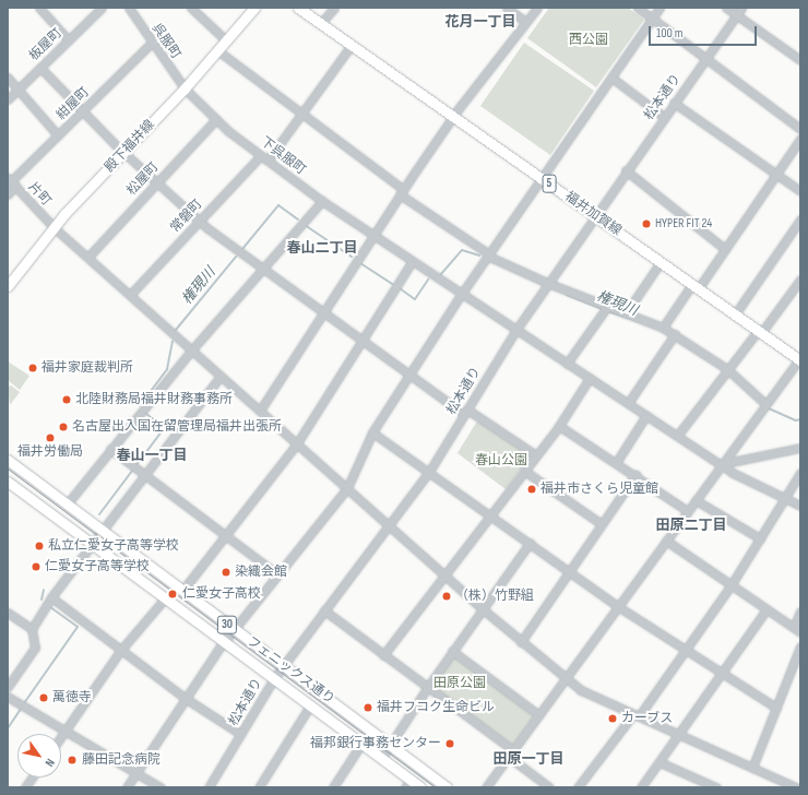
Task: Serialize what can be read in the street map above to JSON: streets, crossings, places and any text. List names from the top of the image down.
{
  "streets": {
    "main road": [
      "殿下福井線",
      "5",
      "福井加賀線",
      "30",
      "フェニックス通り"
    ],
    "street": [
      "呉服町",
      "板屋町",
      "松本通り",
      "紺屋町",
      "下呉服町",
      "松屋町",
      "片町",
      "常磐町"
    ]
  },
  "crossings": [
    ["呉服町", "紺屋町"],
    ["呉服町", "殿下福井線"],
    ["呉服町", "下呉服町"],
    ["呉服町", "松屋町"],
    ["松本通り", "下呉服町"],
    ["松本通り", "片町"],
    ["松本通り", "福井加賀線"],
    ["松本通り", "フェニックス通り"],
    ["紺屋町", "片町"],
    ["殿下福井線", "片町"],
    ["下呉服町", "松屋町"],
    ["下呉服町", "常磐町"],
    ["松屋町", "片町"],
    ["片町", "常磐町"]
  ],
  "districts": [
    "花月一丁目",
    "春山二丁目",
    "春山一丁目",
    "田原二丁目",
    "田原一丁目"
  ],
  "water": ["権現川"],
  "parks": ["西公園", "春山公園", "田原公園"],
  "places": [
    "HYPER FIT 24",
    "福井家庭裁判所",
    "北陸財務局福井財務事務所",
    "名古屋出入国在留管理局福井出張所",
    "福井労働局",
    "福井市さくら児童館",
    "私立仁愛女子高等学校",
    "仁愛女子高等学校",
    "染織会館",
    "仁愛女子高校",
    "（株）竹野組",
    "萬徳寺",
    "福井フコク生命ビル",
    "カーブス",
    "福邦銀行事務センター",
    "藤田記念病院"
  ],
  "scale_bar": "100 m",
  "north": "bottom right"
}
